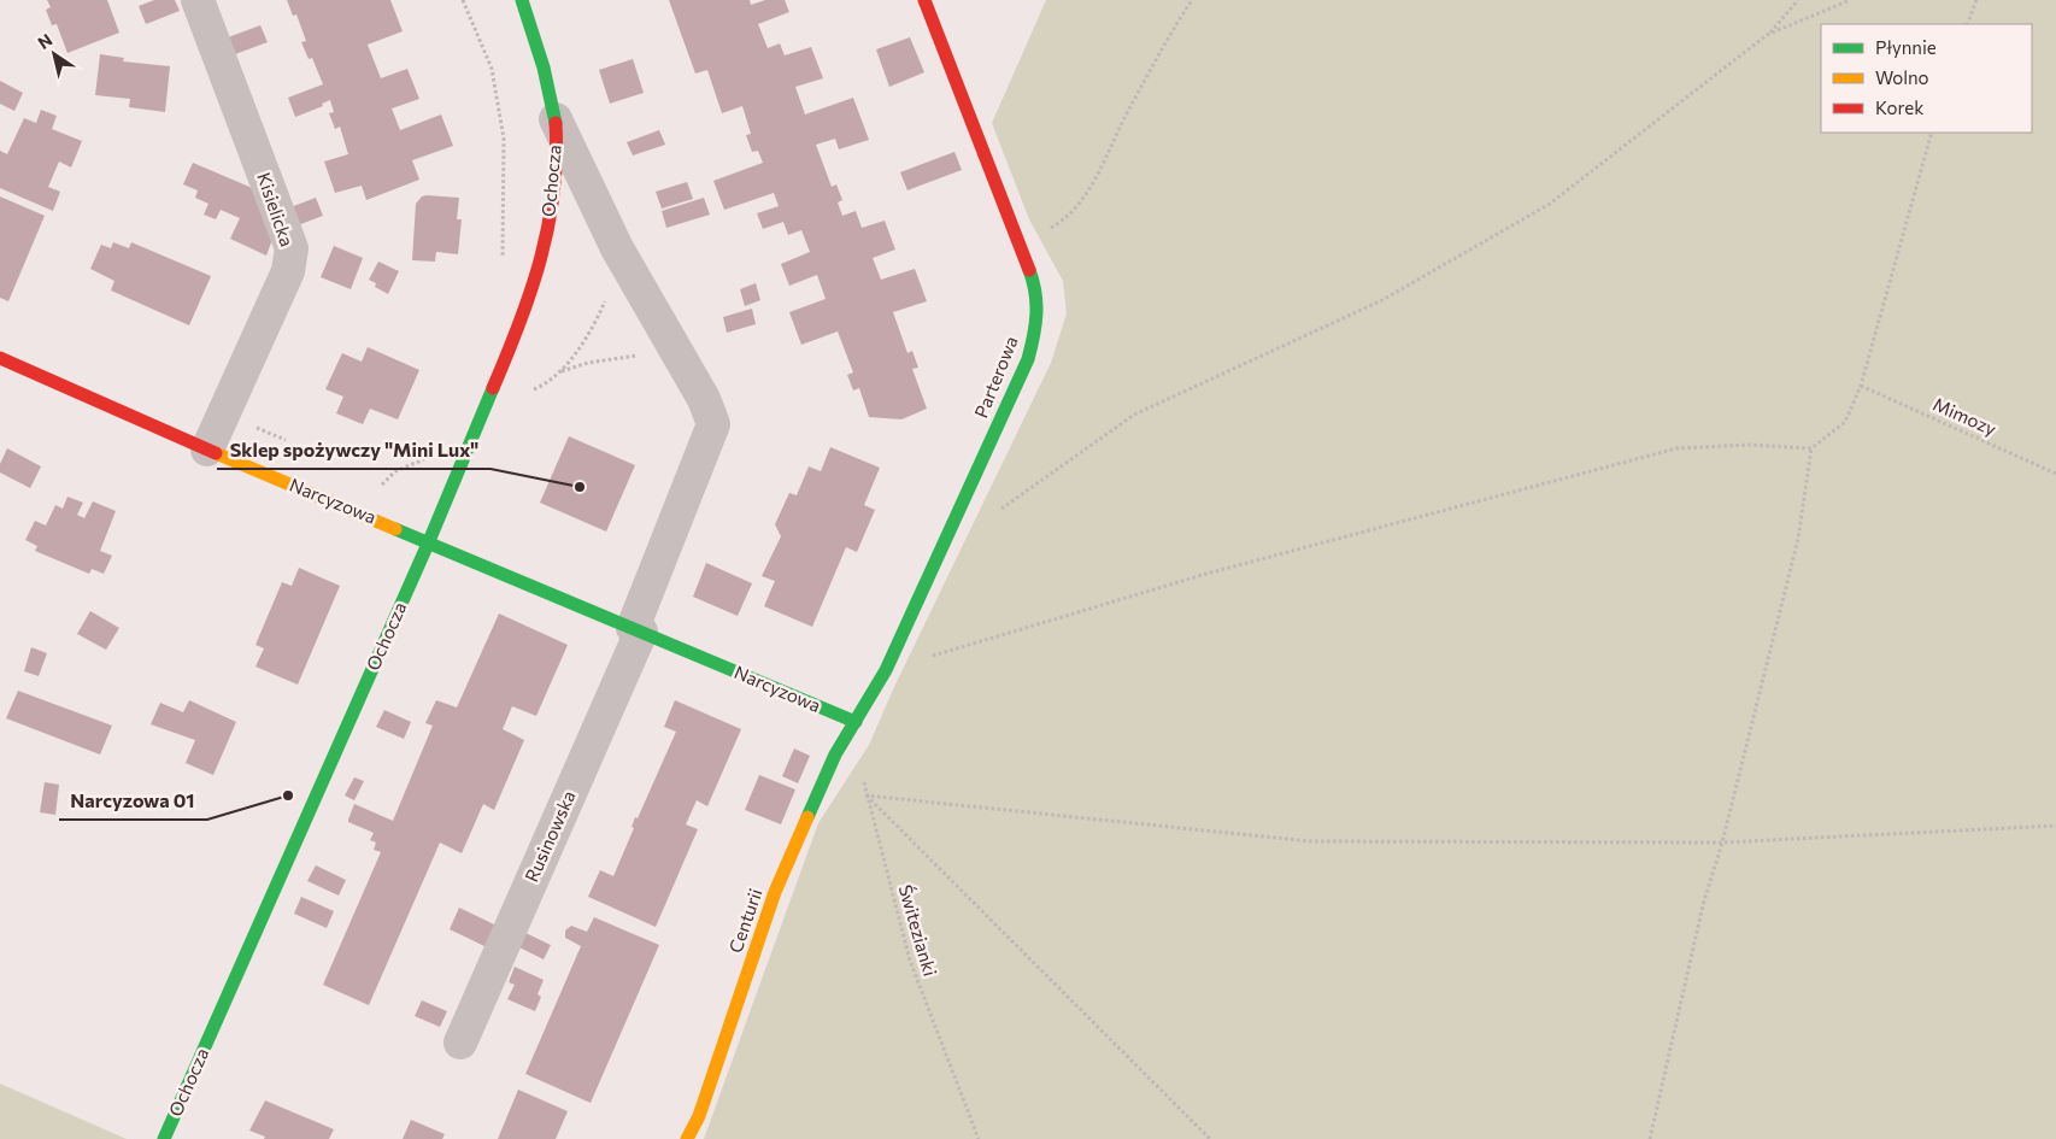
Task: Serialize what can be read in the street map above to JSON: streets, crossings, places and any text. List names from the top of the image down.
{
  "streets": {
    "street": [
      "Ochocza",
      "Kisielicka",
      "Parterowa",
      "Narcyzowa",
      "Rusinowska",
      "Centurii"
    ],
    "path": ["Mimozy", "Świtezianki"]
  },
  "crossings": [
    ["Ochocza", "Narcyzowa"],
    ["Ochocza", "Rusinowska"],
    ["Kisielicka", "Narcyzowa"],
    ["Parterowa", "Narcyzowa"],
    ["Parterowa", "Centurii"],
    ["Parterowa", "Świtezianki"],
    ["Narcyzowa", "Rusinowska"],
    ["Narcyzowa", "Centurii"],
    ["Narcyzowa", "Świtezianki"],
    ["Centurii", "Świtezianki"]
  ],
  "places": ["Sklep spożywczy \"Mini Lux\"", "Narcyzowa 01"],
  "legend": ["Płynnie", "Wolno", "Korek"],
  "north": "top left"
}
